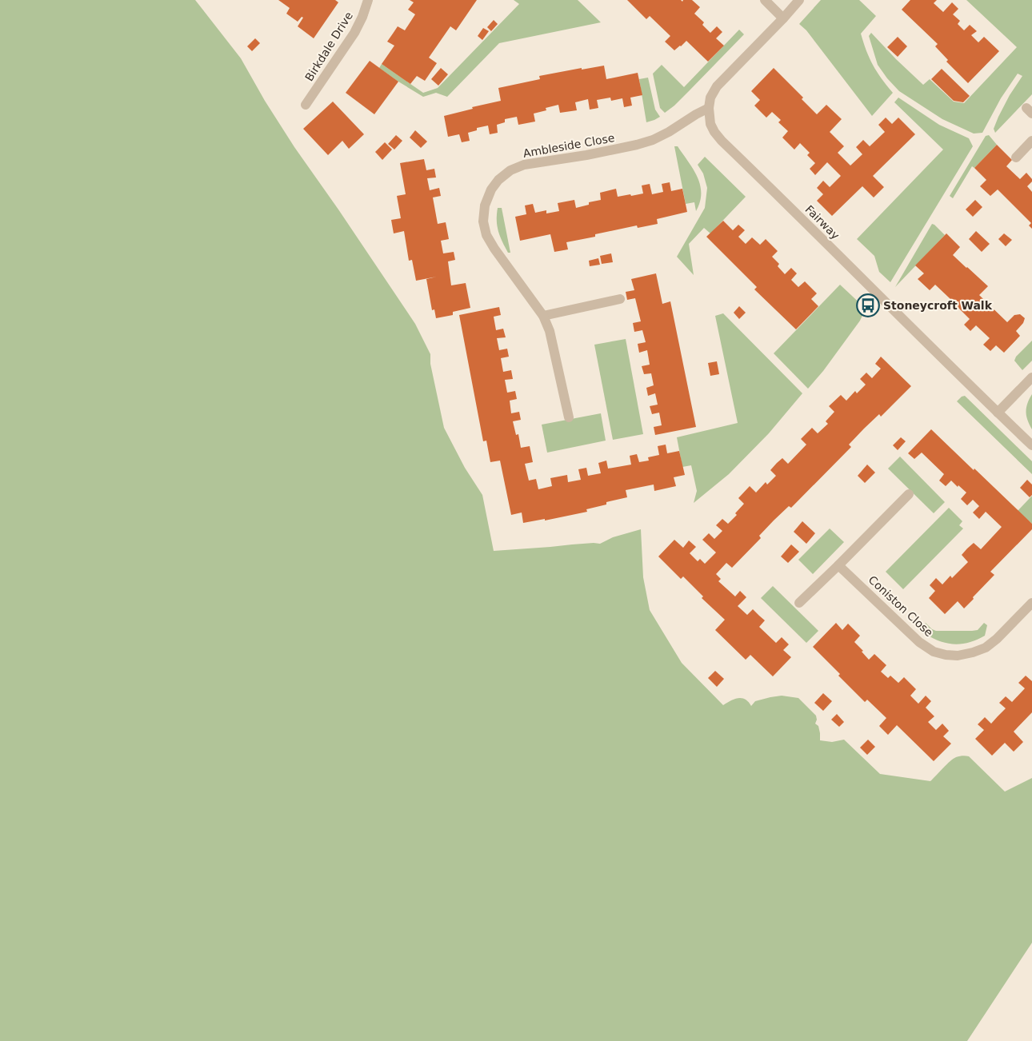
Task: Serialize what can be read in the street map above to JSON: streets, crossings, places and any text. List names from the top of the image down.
{
  "streets": {
    "street": [
      "Birkdale Drive",
      "Ambleside Close",
      "Fairway",
      "Coniston Close"
    ]
  },
  "crossings": [
    ["Ambleside Close", "Fairway"]
  ],
  "places": {
    "bus stop": ["Stoneycroft Walk"]
  }
}
